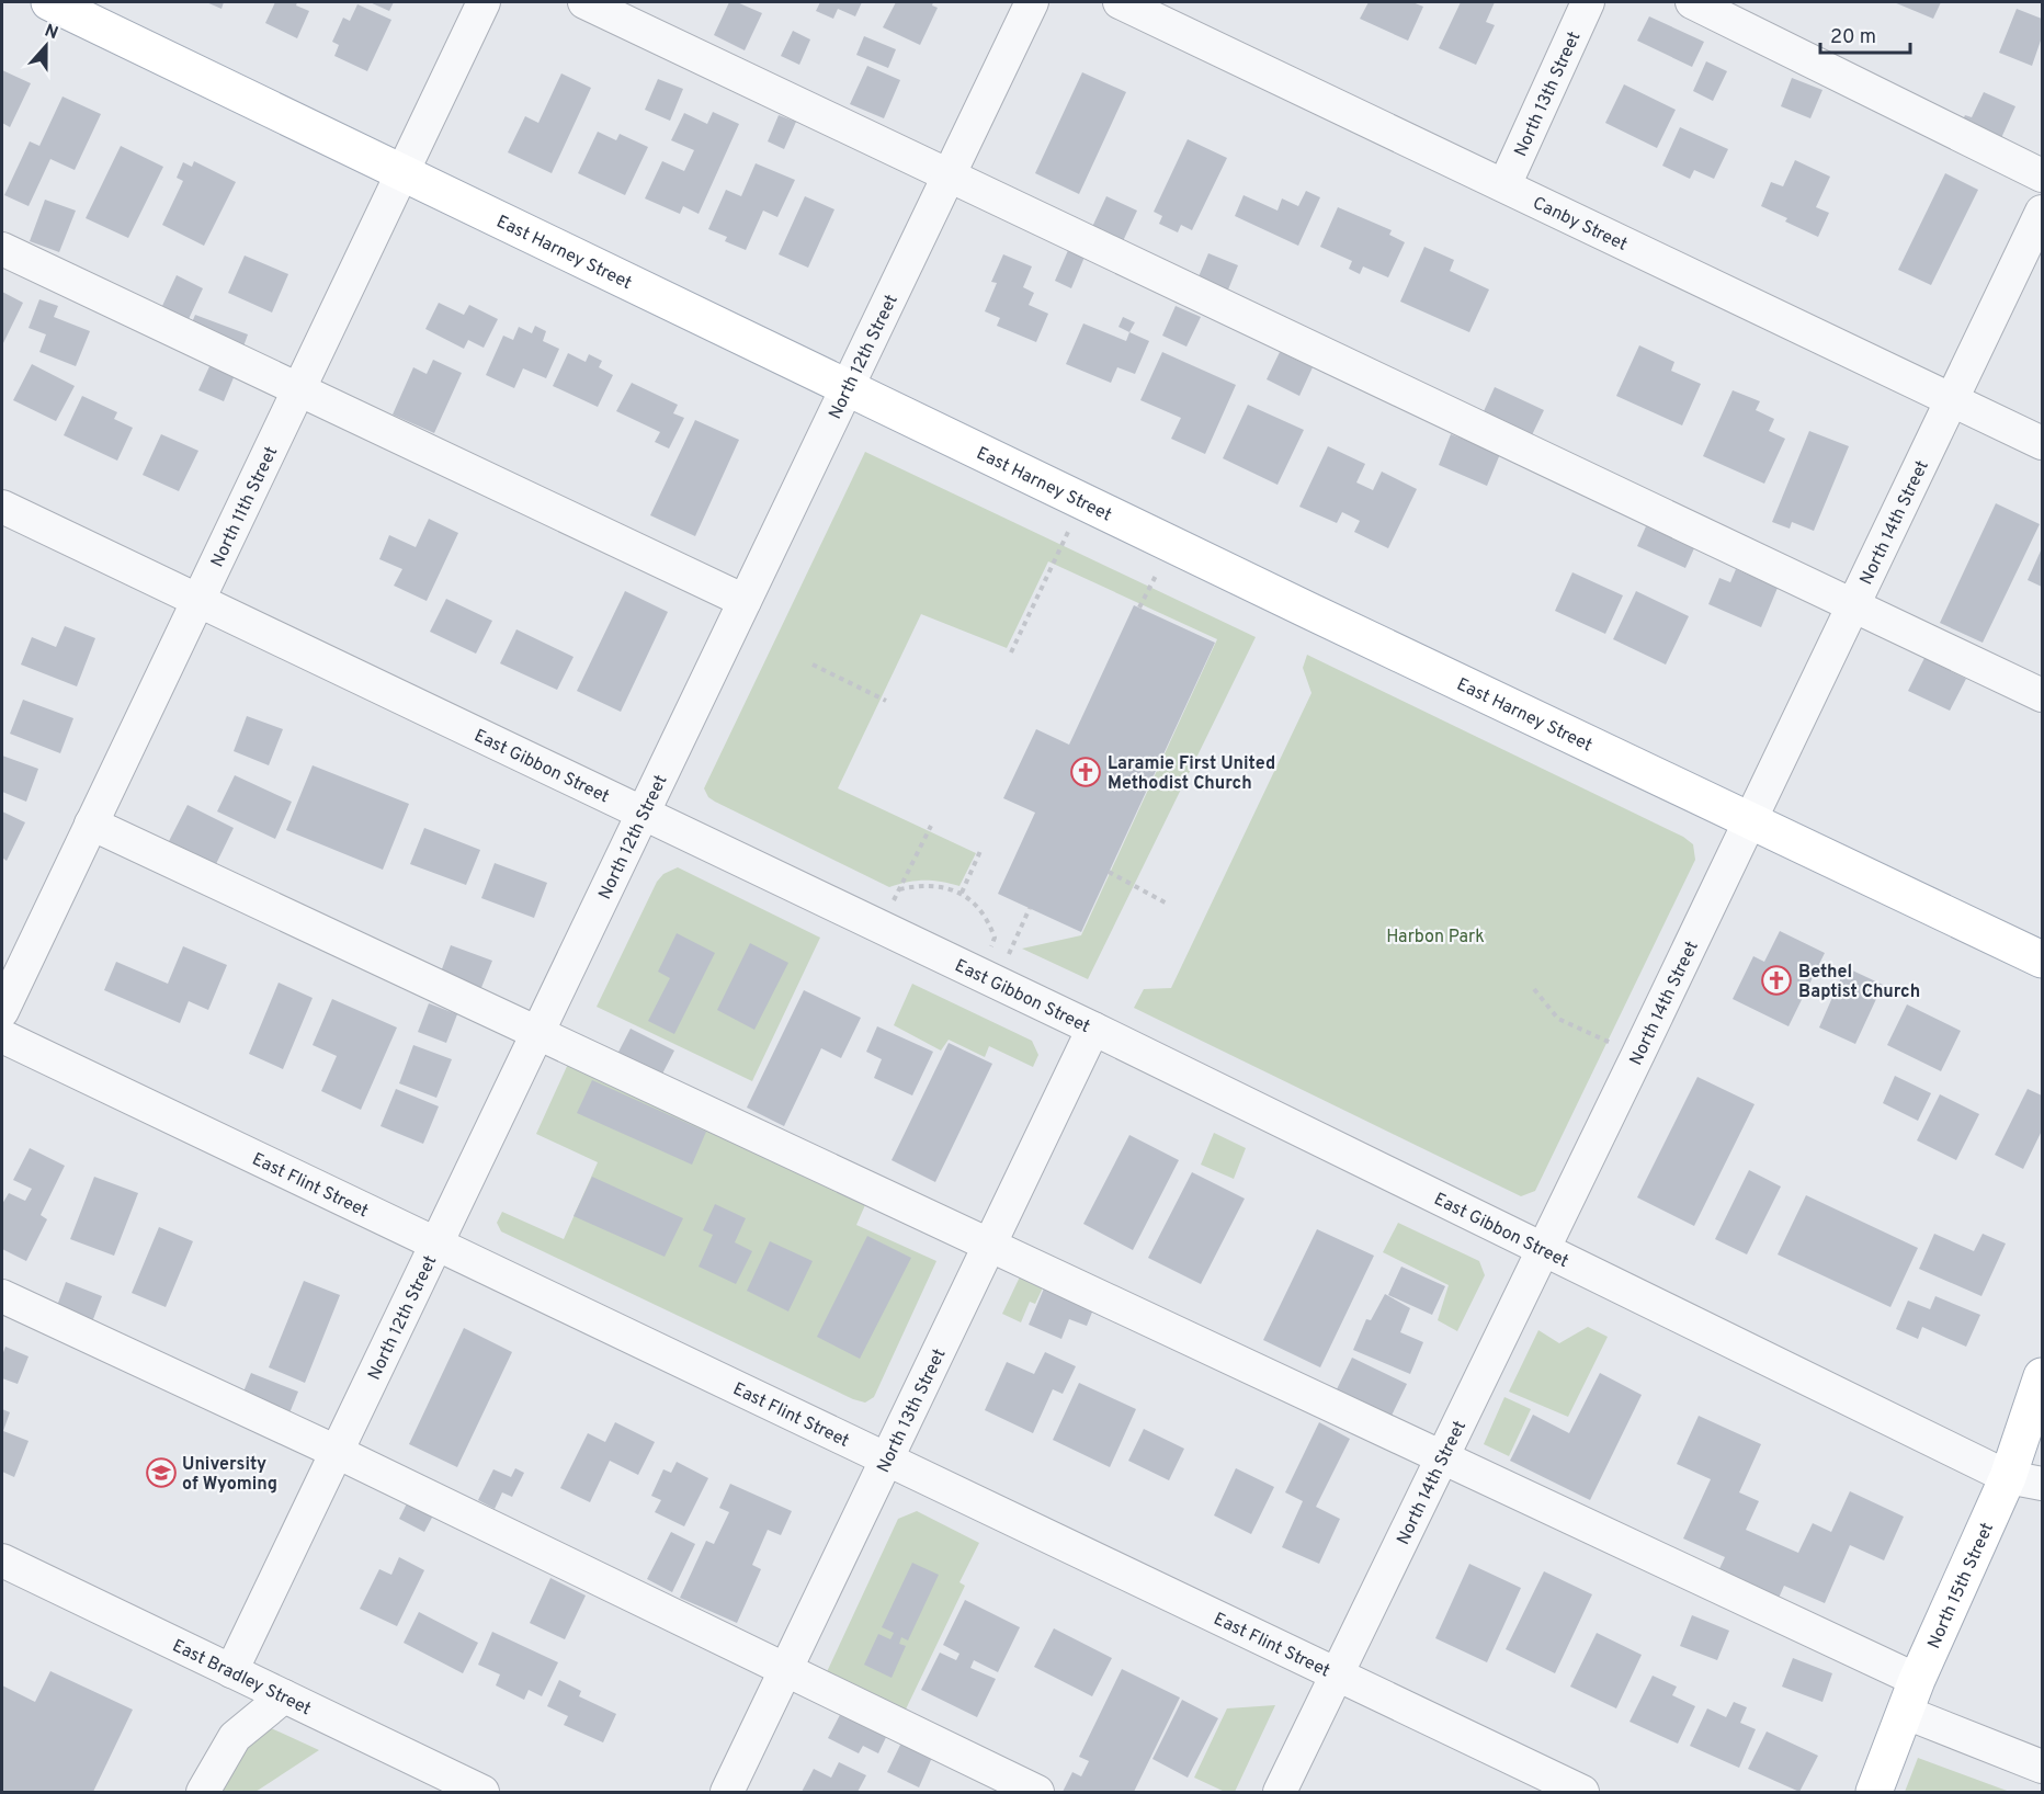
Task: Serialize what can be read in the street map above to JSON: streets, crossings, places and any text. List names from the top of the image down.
{
  "streets": {
    "main road": ["East Harney Street", "North 15th Street"],
    "street": [
      "North 13th Street",
      "Canby Street",
      "North 12th Street",
      "North 11th Street",
      "North 14th Street",
      "East Gibbon Street",
      "East Flint Street",
      "East Bradley Street"
    ]
  },
  "crossings": [
    ["North 13th Street", "Canby Street"],
    ["North 13th Street", "East Gibbon Street"],
    ["North 13th Street", "East Flint Street"],
    ["Canby Street", "North 14th Street"],
    ["East Harney Street", "North 12th Street"],
    ["East Harney Street", "North 11th Street"],
    ["East Harney Street", "North 14th Street"],
    ["North 12th Street", "East Gibbon Street"],
    ["North 12th Street", "East Flint Street"],
    ["North 12th Street", "East Bradley Street"],
    ["North 11th Street", "East Gibbon Street"],
    ["North 14th Street", "East Gibbon Street"],
    ["North 14th Street", "East Flint Street"],
    ["East Gibbon Street", "North 15th Street"]
  ],
  "parks": ["Harbon Park"],
  "places": {
    "church": ["Laramie First United Methodist Church", "Bethel Baptist Church"],
    "school or university": ["University of Wyoming"]
  },
  "scale_bar": "20 m",
  "north": "top"
}
